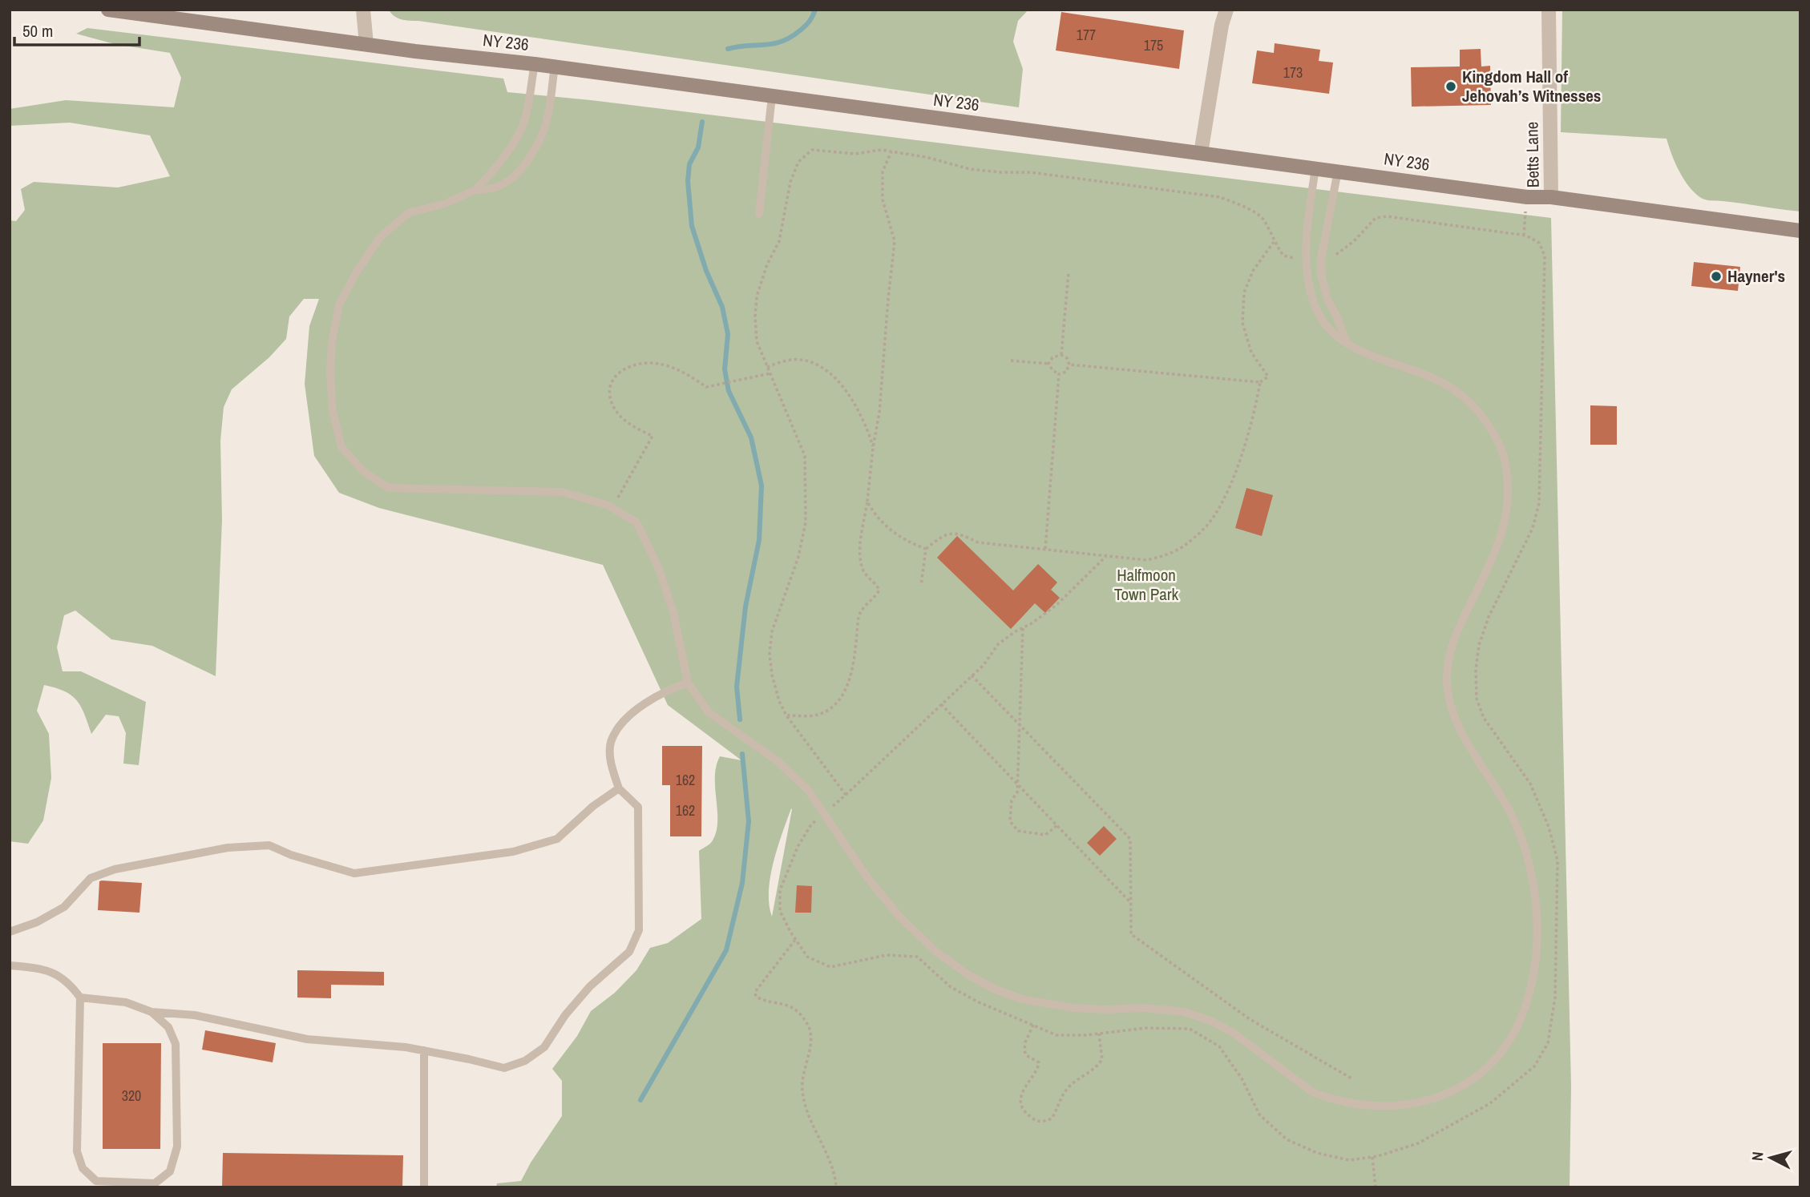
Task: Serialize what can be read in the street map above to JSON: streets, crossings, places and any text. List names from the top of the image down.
{
  "streets": {
    "main road": ["NY 236"],
    "street": ["Betts Lane"]
  },
  "crossings": [
    ["NY 236", "Betts Lane"]
  ],
  "parks": ["Halfmoon Town Park"],
  "places": ["Kingdom Hall of Jehovah’s Witnesses", "Hayner's"],
  "house_numbers": [
    "177",
    "175",
    "173",
    "162",
    "162",
    "320"
  ],
  "scale_bar": "50 m",
  "north": "left"
}
